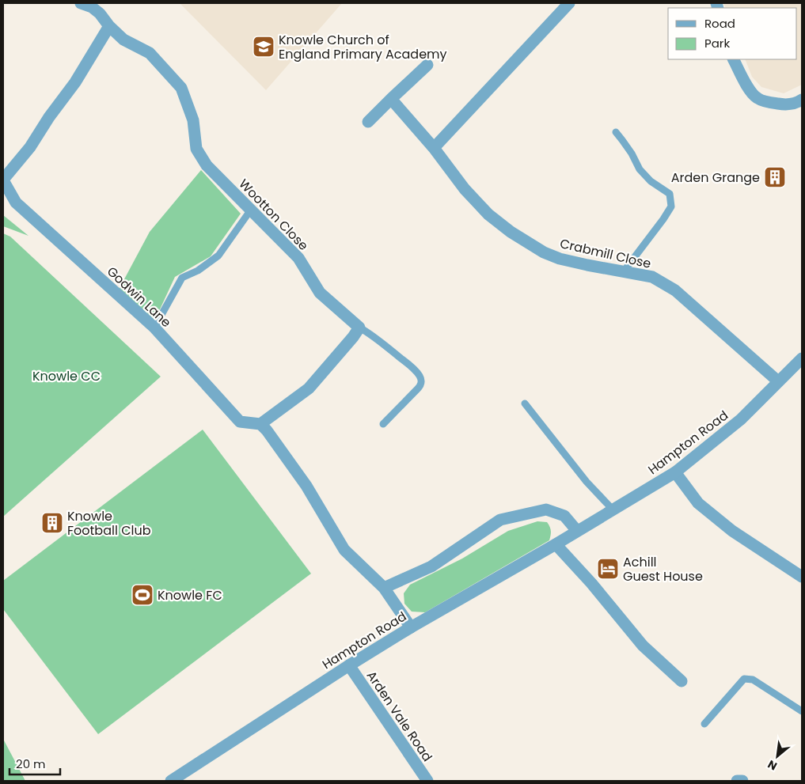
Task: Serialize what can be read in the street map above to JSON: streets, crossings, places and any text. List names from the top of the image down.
{
  "streets": {
    "street": [
      "Wootton Close",
      "Crabmill Close",
      "Godwin Lane",
      "Hampton Road",
      "Arden Vale Road"
    ]
  },
  "crossings": [
    ["Wootton Close", "Godwin Lane"],
    ["Crabmill Close", "Hampton Road"],
    ["Hampton Road", "Arden Vale Road"]
  ],
  "parks": ["Knowle CC"],
  "places": {
    "school or university": ["Knowle Church of England Primary Academy"],
    "building": ["Arden Grange", "Knowle Football Club"],
    "hotel": ["Achill Guest House"],
    "sports": ["Knowle FC"]
  },
  "legend": ["Road", "Park"],
  "scale_bar": "20 m",
  "north": "bottom left"
}
